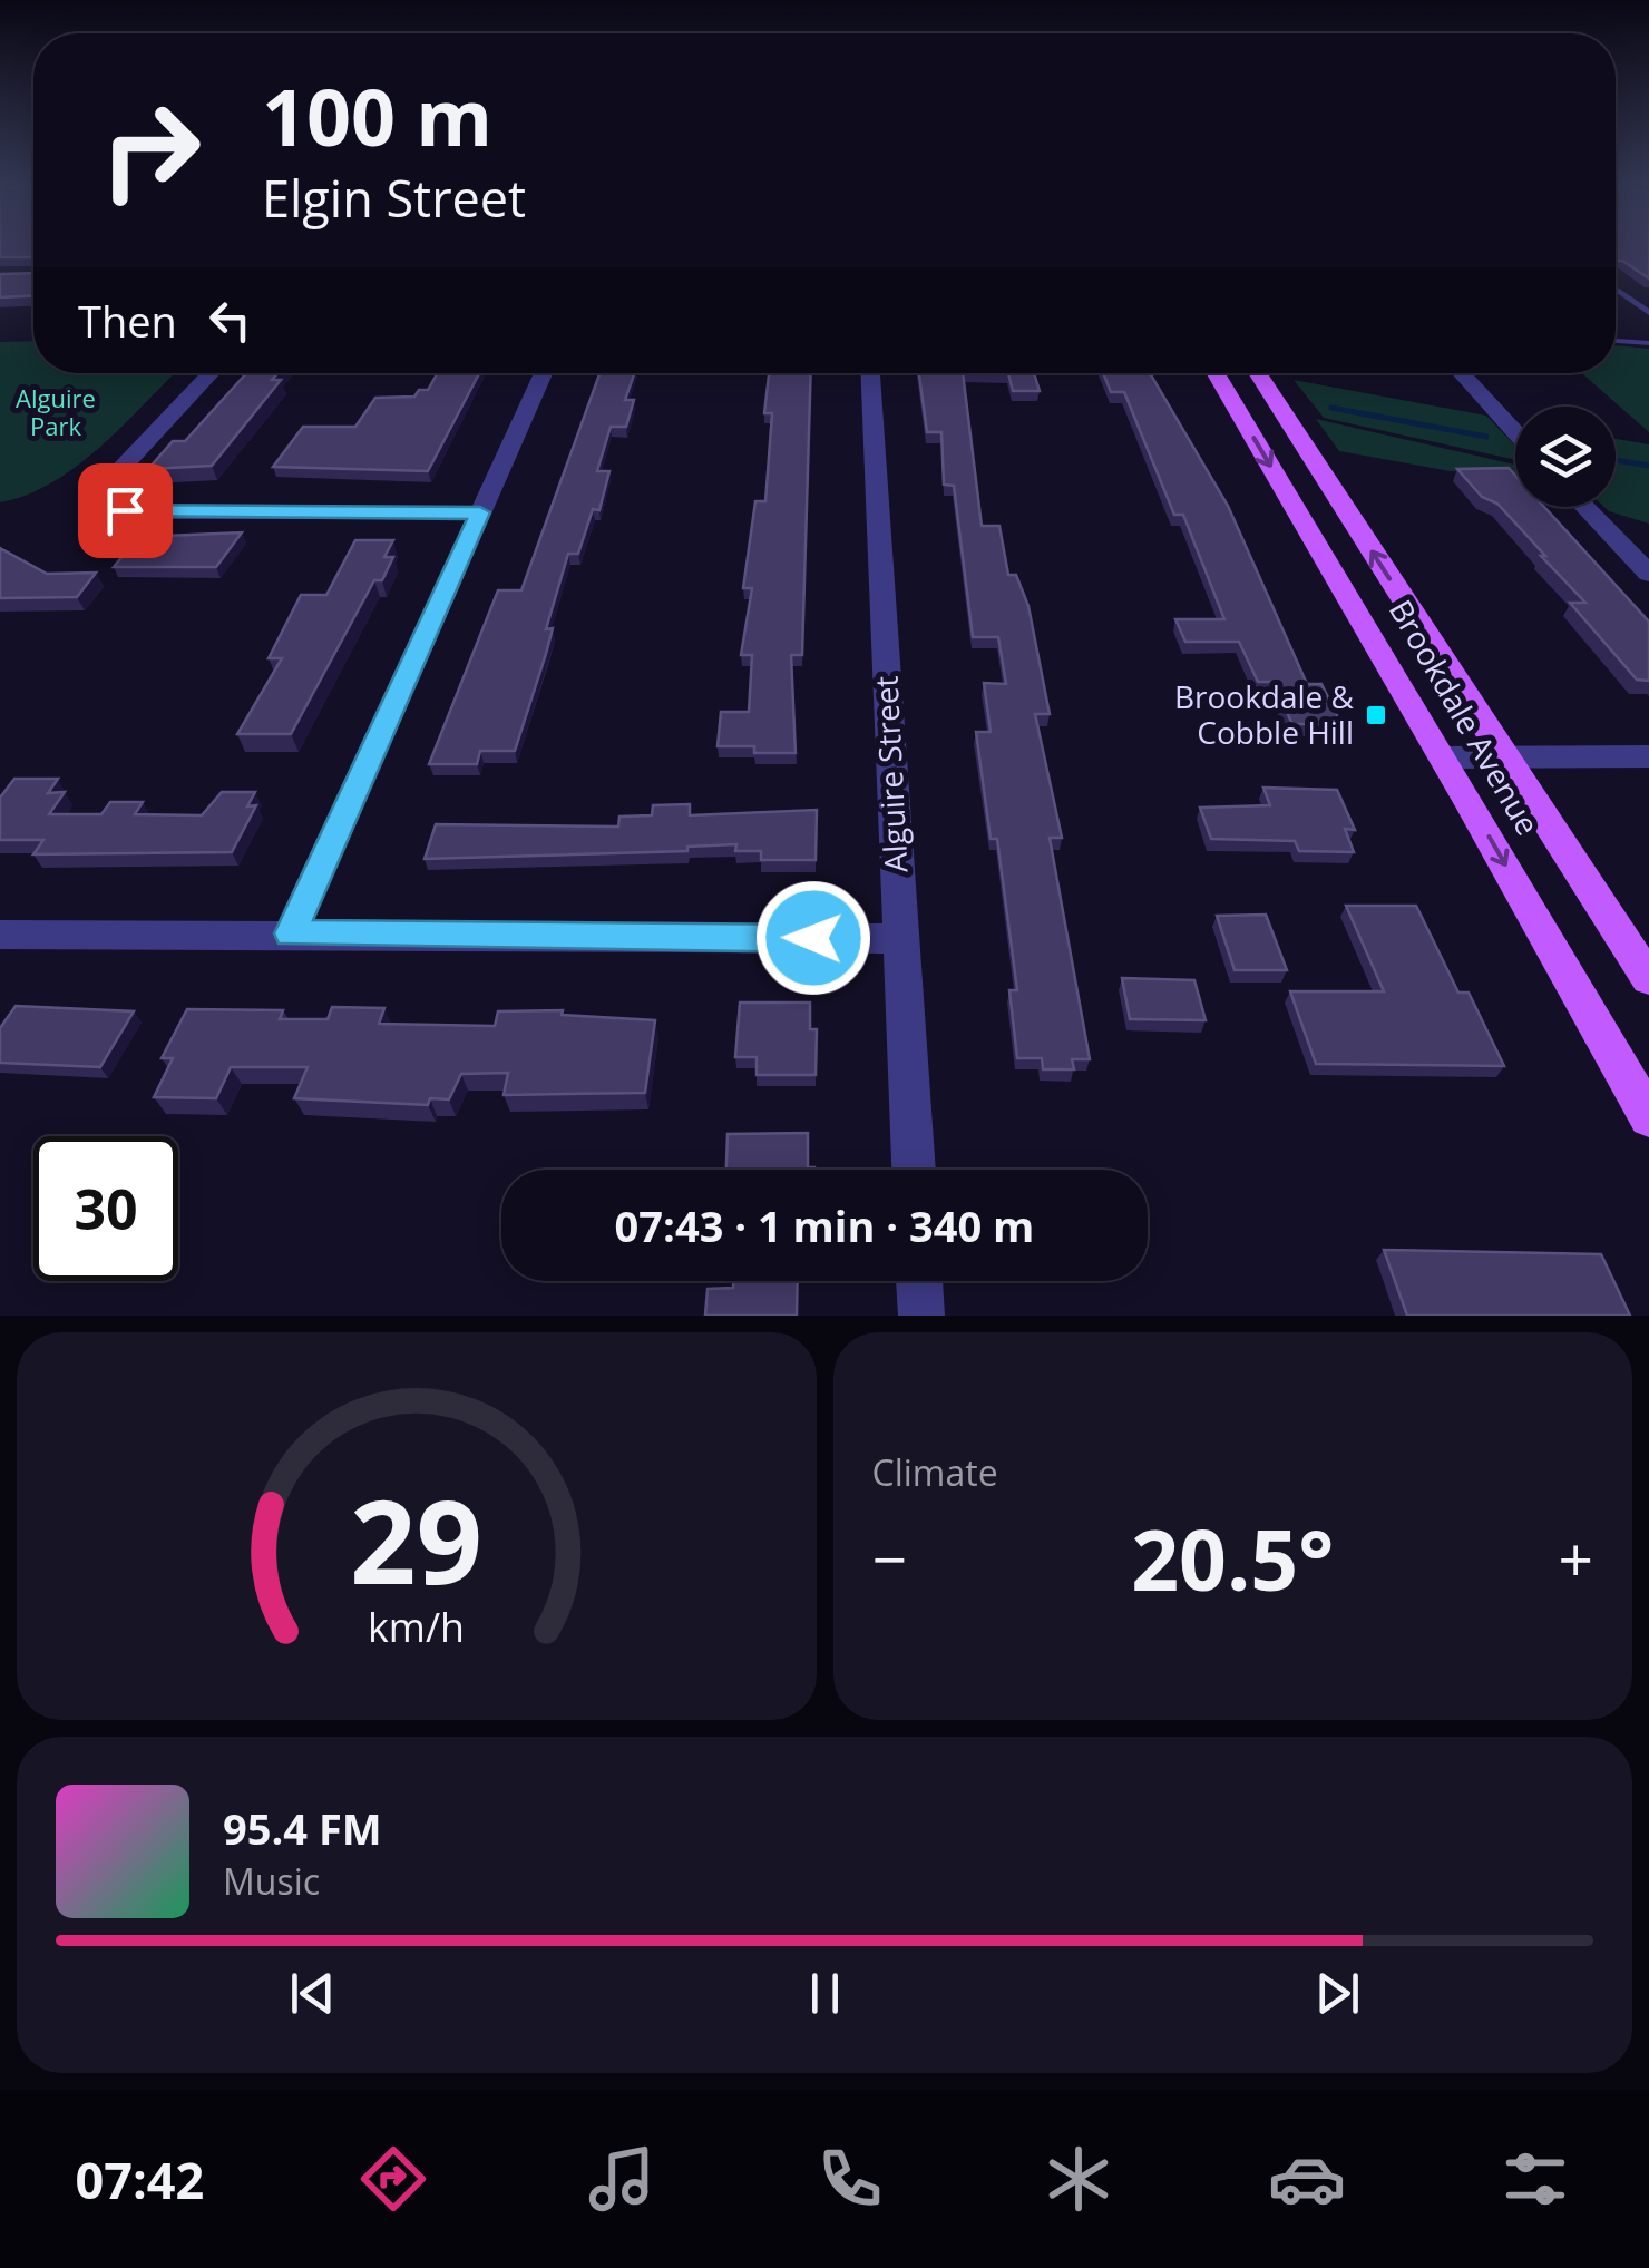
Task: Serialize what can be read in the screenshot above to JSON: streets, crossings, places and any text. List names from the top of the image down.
{
  "streets": {
    "main road": ["Brookdale Avenue"],
    "street": ["Alguire Street"]
  },
  "parks": ["Alguire Park"],
  "places": {
    "transit": ["Brookdale & Cobble Hill"]
  },
  "page": {
    "turn": ["100 m", "Elgin Street"],
    "then": "Then",
    "limit": "30",
    "trip": "07:43 · 1 min · 340 m",
    "tile": "Climate",
    "heat": ["−", "20.5°", "+"],
    "song": ["95.4 FM", "Music"],
    "tabs": "07:42",
    "gauge": ["29", "km/h"]
  }
}
